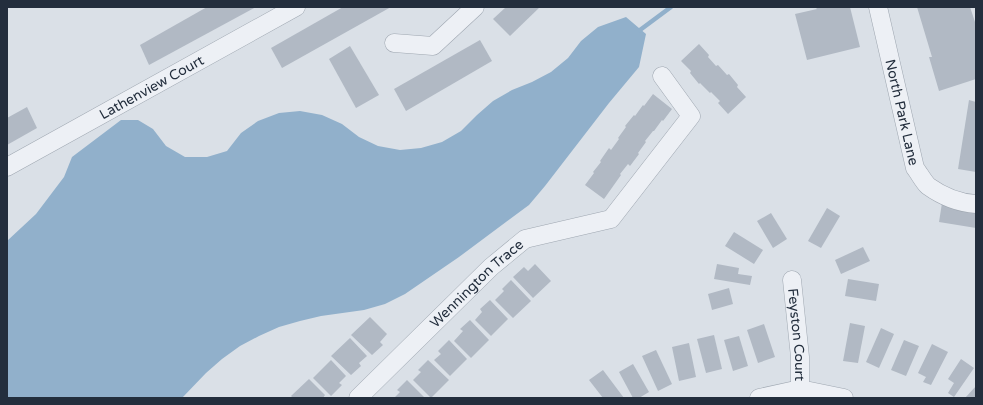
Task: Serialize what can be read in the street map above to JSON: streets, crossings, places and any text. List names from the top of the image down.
{
  "streets": {
    "street": [
      "Lathenview Court",
      "North Park Lane",
      "Wennington Trace",
      "Feyston Court"
    ]
  }
}
